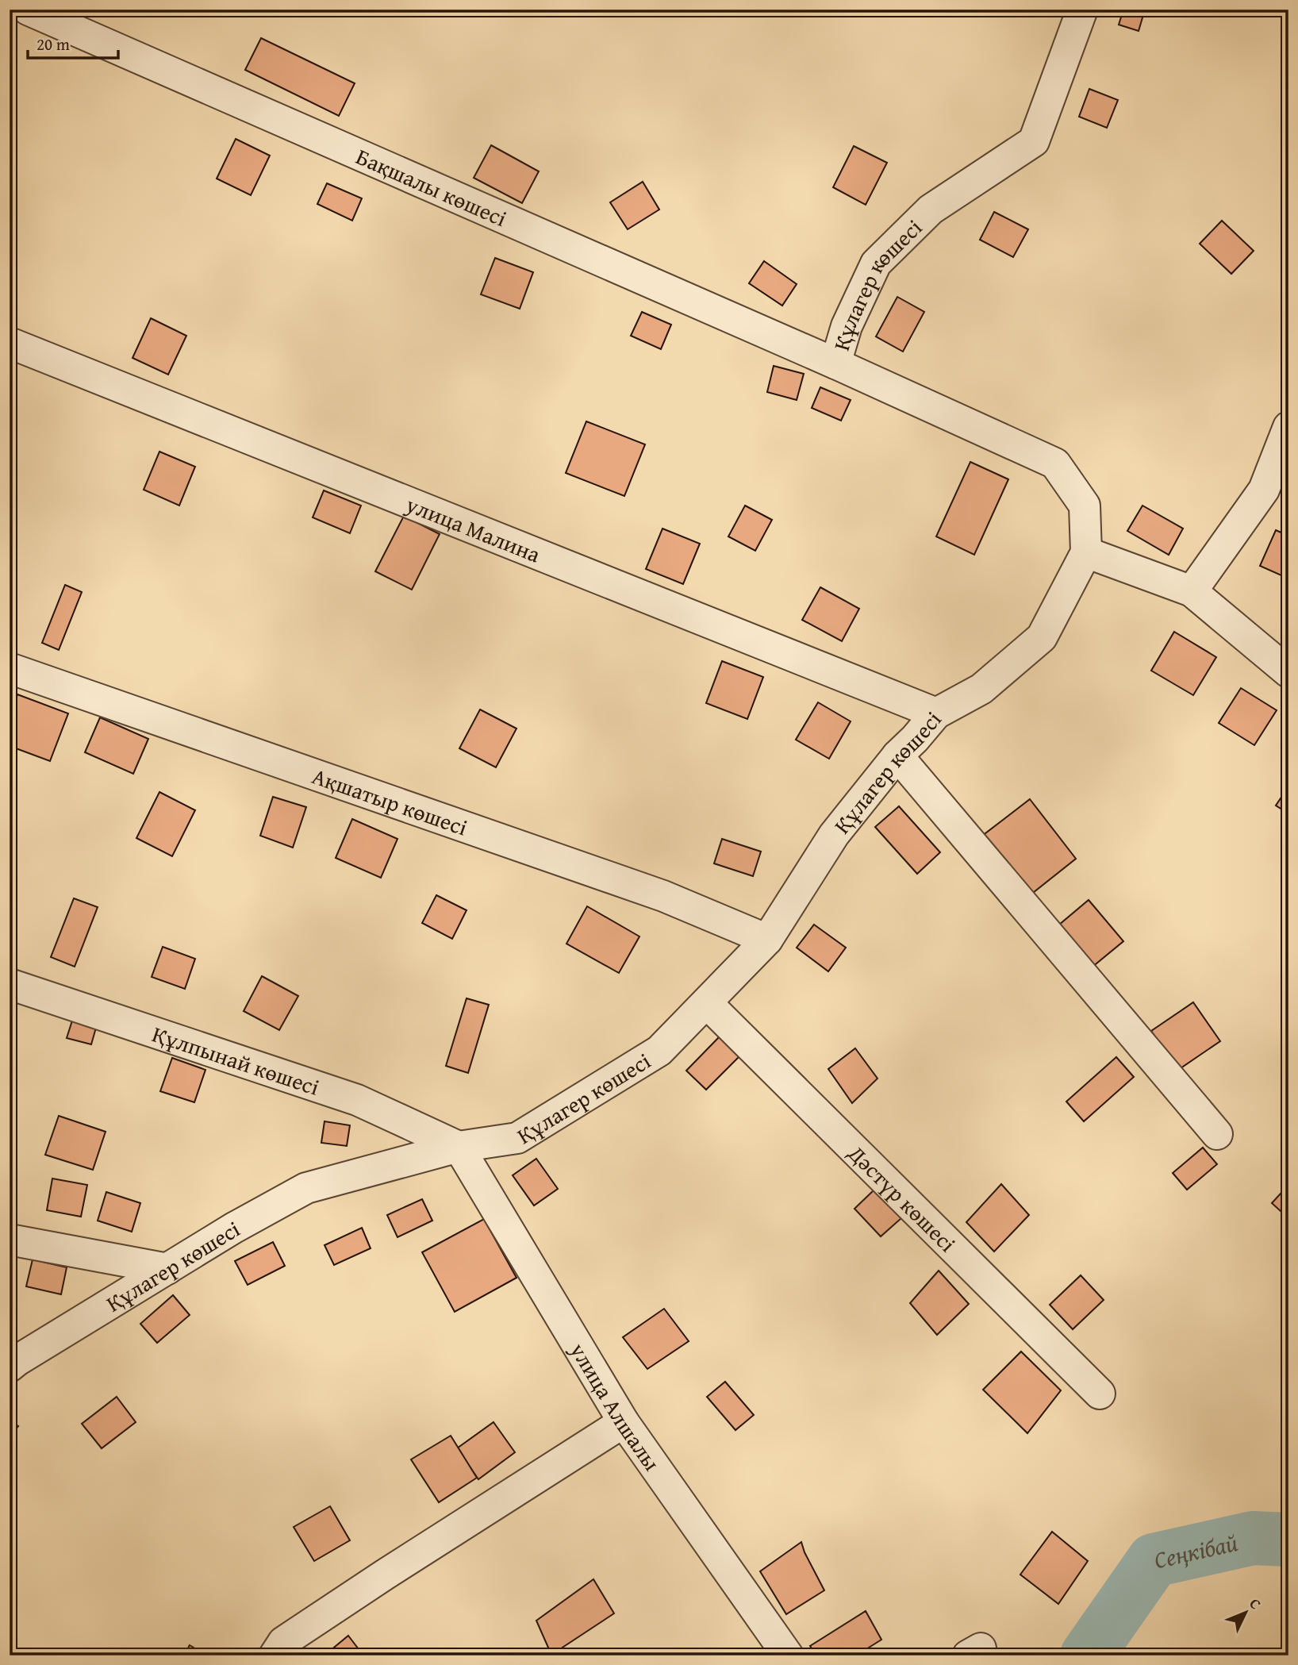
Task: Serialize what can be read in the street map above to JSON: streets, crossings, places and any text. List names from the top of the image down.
{
  "streets": {
    "street": [
      "Бақшалы көшесі",
      "Құлагер көшесі",
      "улица Малина",
      "Ақшатыр көшесі",
      "Құлпынай көшесі",
      "Дәстүр көшесі",
      "улица Алшалы"
    ]
  },
  "crossings": [
    ["Бақшалы көшесі", "Құлагер көшесі"],
    ["Құлагер көшесі", "улица Малина"],
    ["Құлагер көшесі", "Ақшатыр көшесі"],
    ["Құлагер көшесі", "Құлпынай көшесі"],
    ["Құлагер көшесі", "Дәстүр көшесі"],
    ["Құлагер көшесі", "улица Алшалы"],
    ["Құлпынай көшесі", "улица Алшалы"]
  ],
  "water": ["Сеңкібай"],
  "scale_bar": "20 m",
  "north": "top right"
}
